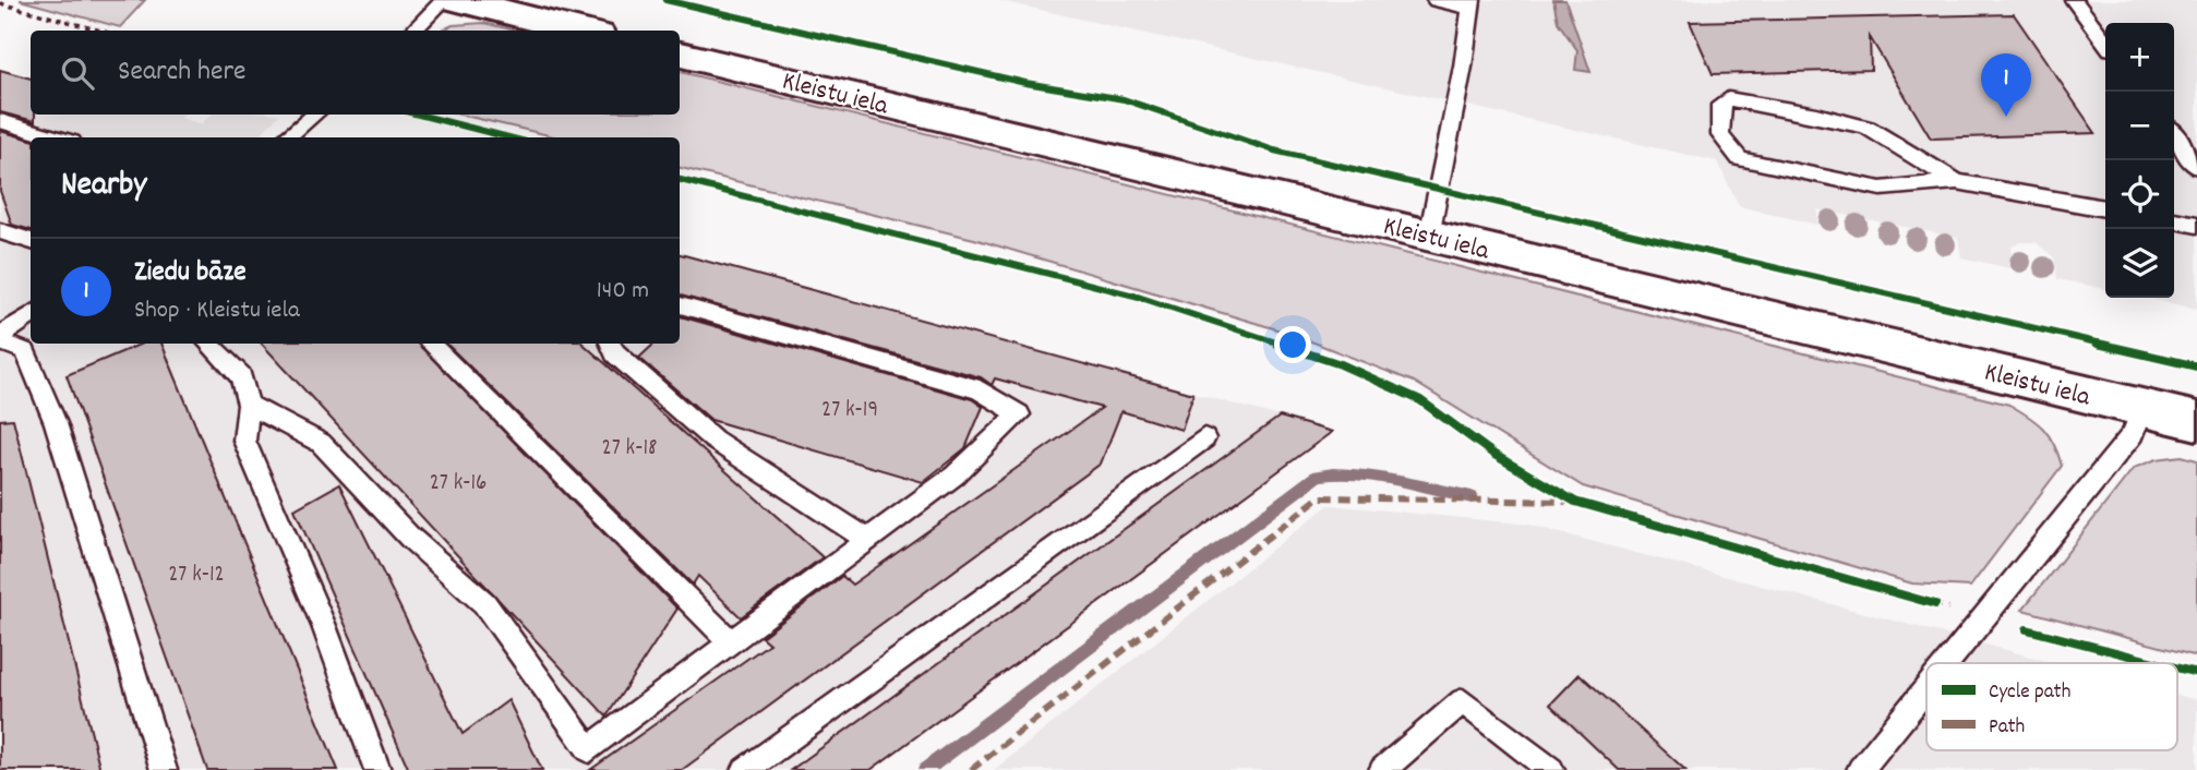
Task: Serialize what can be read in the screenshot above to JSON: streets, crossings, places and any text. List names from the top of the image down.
{
  "streets": {
    "main road": ["Kleistu iela"]
  },
  "house_numbers": [
    "27 k-19",
    "27 k-18",
    "27 k-16",
    "27 k-12"
  ],
  "legend": ["Cycle path", "Path"],
  "page": {
    "map_buttons": ["+", "−"],
    "search": "Search here",
    "pins": "1",
    "heading": "Nearby",
    "list": [
      {
        "mark": "1",
        "name": "Ziedu bāze",
        "note": "Shop · Kleistu iela",
        "value": "140 m"
      }
    ]
  }
}
